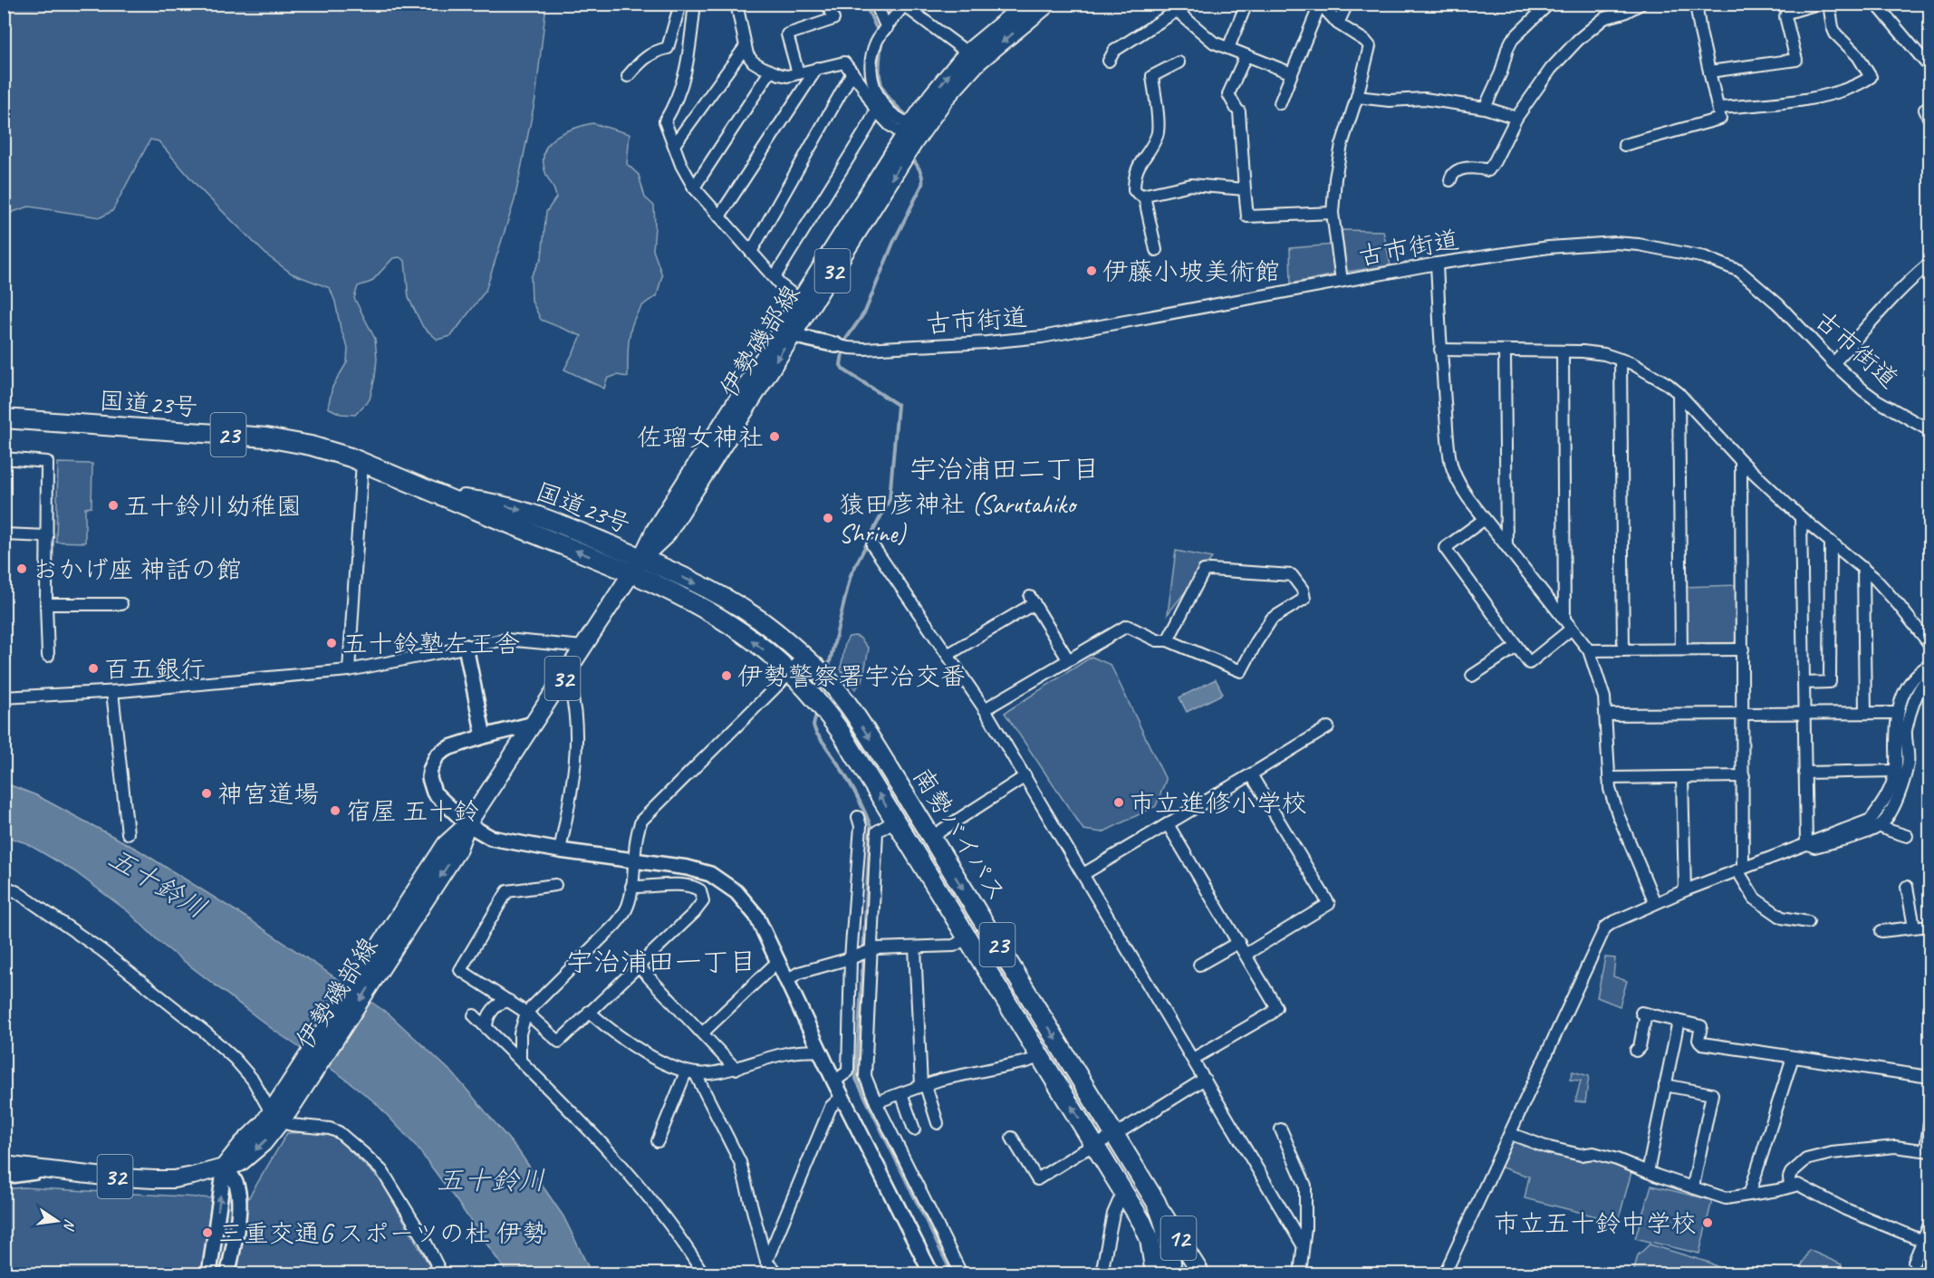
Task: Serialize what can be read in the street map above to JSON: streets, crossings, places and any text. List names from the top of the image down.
{
  "streets": {
    "highway": ["国道23号", "23", "南勢バイパス"],
    "main road": ["32", "伊勢磯部線", "12"],
    "street": ["古市街道"]
  },
  "crossings": [
    ["32", "伊勢磯部線"],
    ["伊勢磯部線", "国道23号"],
    ["伊勢磯部線", "南勢バイパス"],
    ["国道23号", "南勢バイパス"],
    ["南勢バイパス", "12"]
  ],
  "districts": ["宇治浦田二丁目", "宇治浦田一丁目"],
  "water": ["五十鈴川"],
  "places": [
    "伊藤小坡美術館",
    "佐瑠女神社",
    "五十鈴川幼稚園",
    "猿田彦神社 (Sarutahiko Shrine)",
    "おかげ座 神話の館",
    "五十鈴塾左王舎",
    "百五銀行",
    "伊勢警察署宇治交番",
    "神宮道場",
    "市立進修小学校",
    "宿屋 五十鈴",
    "市立五十鈴中学校",
    "三重交通G スポーツの杜 伊勢"
  ],
  "north": "right"
}
